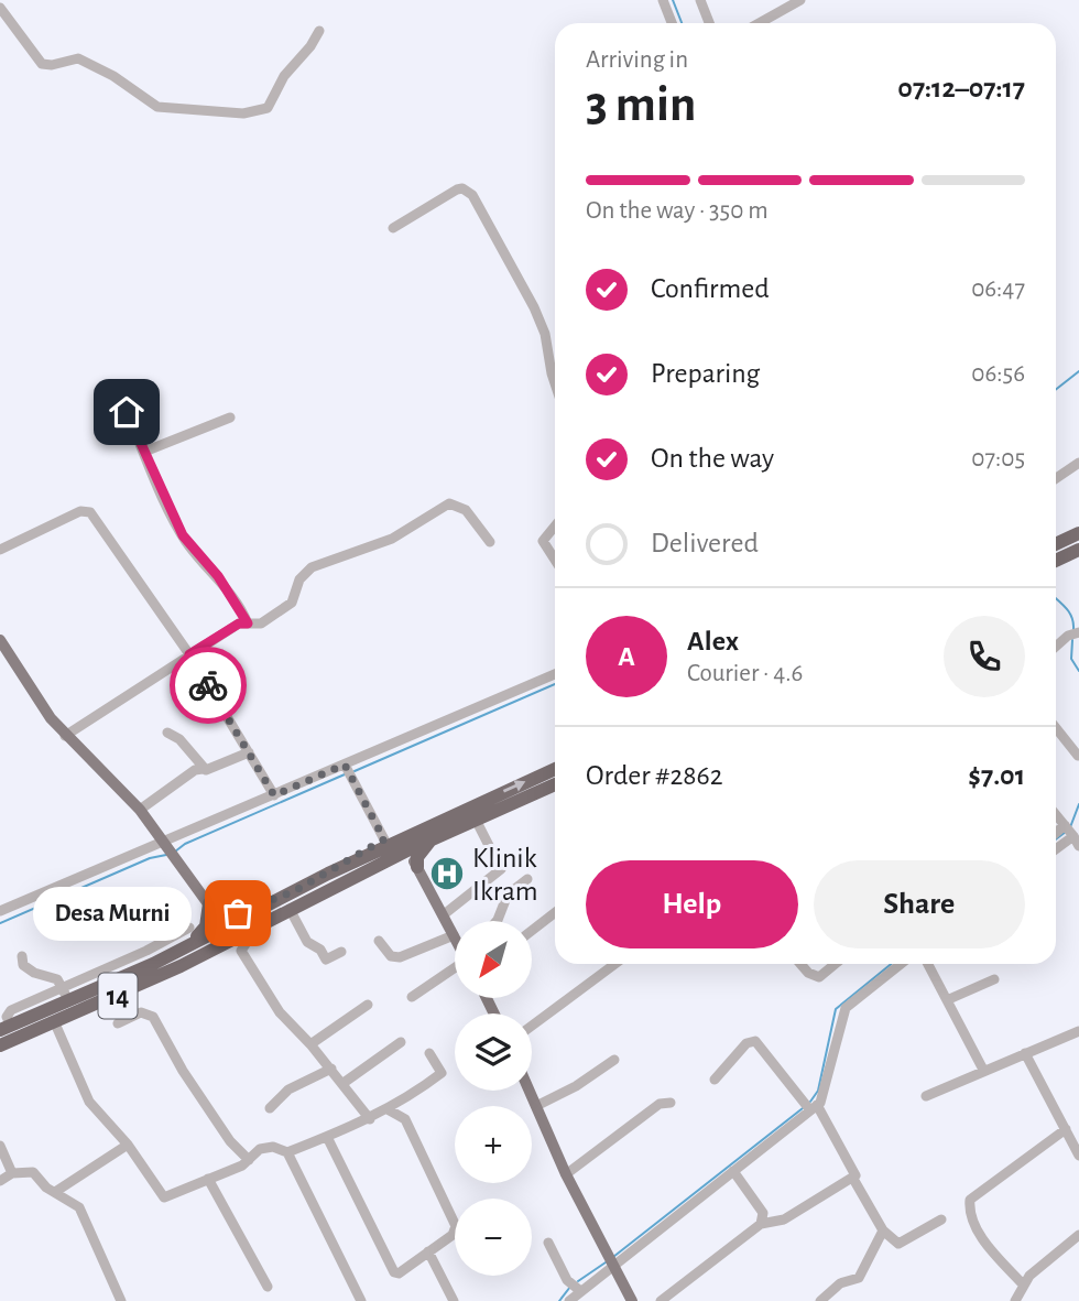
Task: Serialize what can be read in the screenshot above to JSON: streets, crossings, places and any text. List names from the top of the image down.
{
  "streets": {
    "highway": ["14"]
  },
  "places": {
    "hospital": ["Klinik Ikram"],
    "other": ["Desa Murni"]
  },
  "north": "bottom left",
  "page": {
    "heading": ["3 min", "Arriving in", "07:12–07:17"],
    "panel": [
      "Alex",
      "Courier · 4.6",
      "Order #2862",
      "$7.01"
    ],
    "bar": "On the way · 350 m",
    "list": [
      ["Confirmed", "06:47"],
      ["Preparing", "06:56"],
      ["On the way", "07:05"],
      "Delivered"
    ],
    "round": "A",
    "buttons": ["Help", "Share"],
    "bubble": "Desa Murni",
    "map_buttons": ["+", "−"]
  }
}
